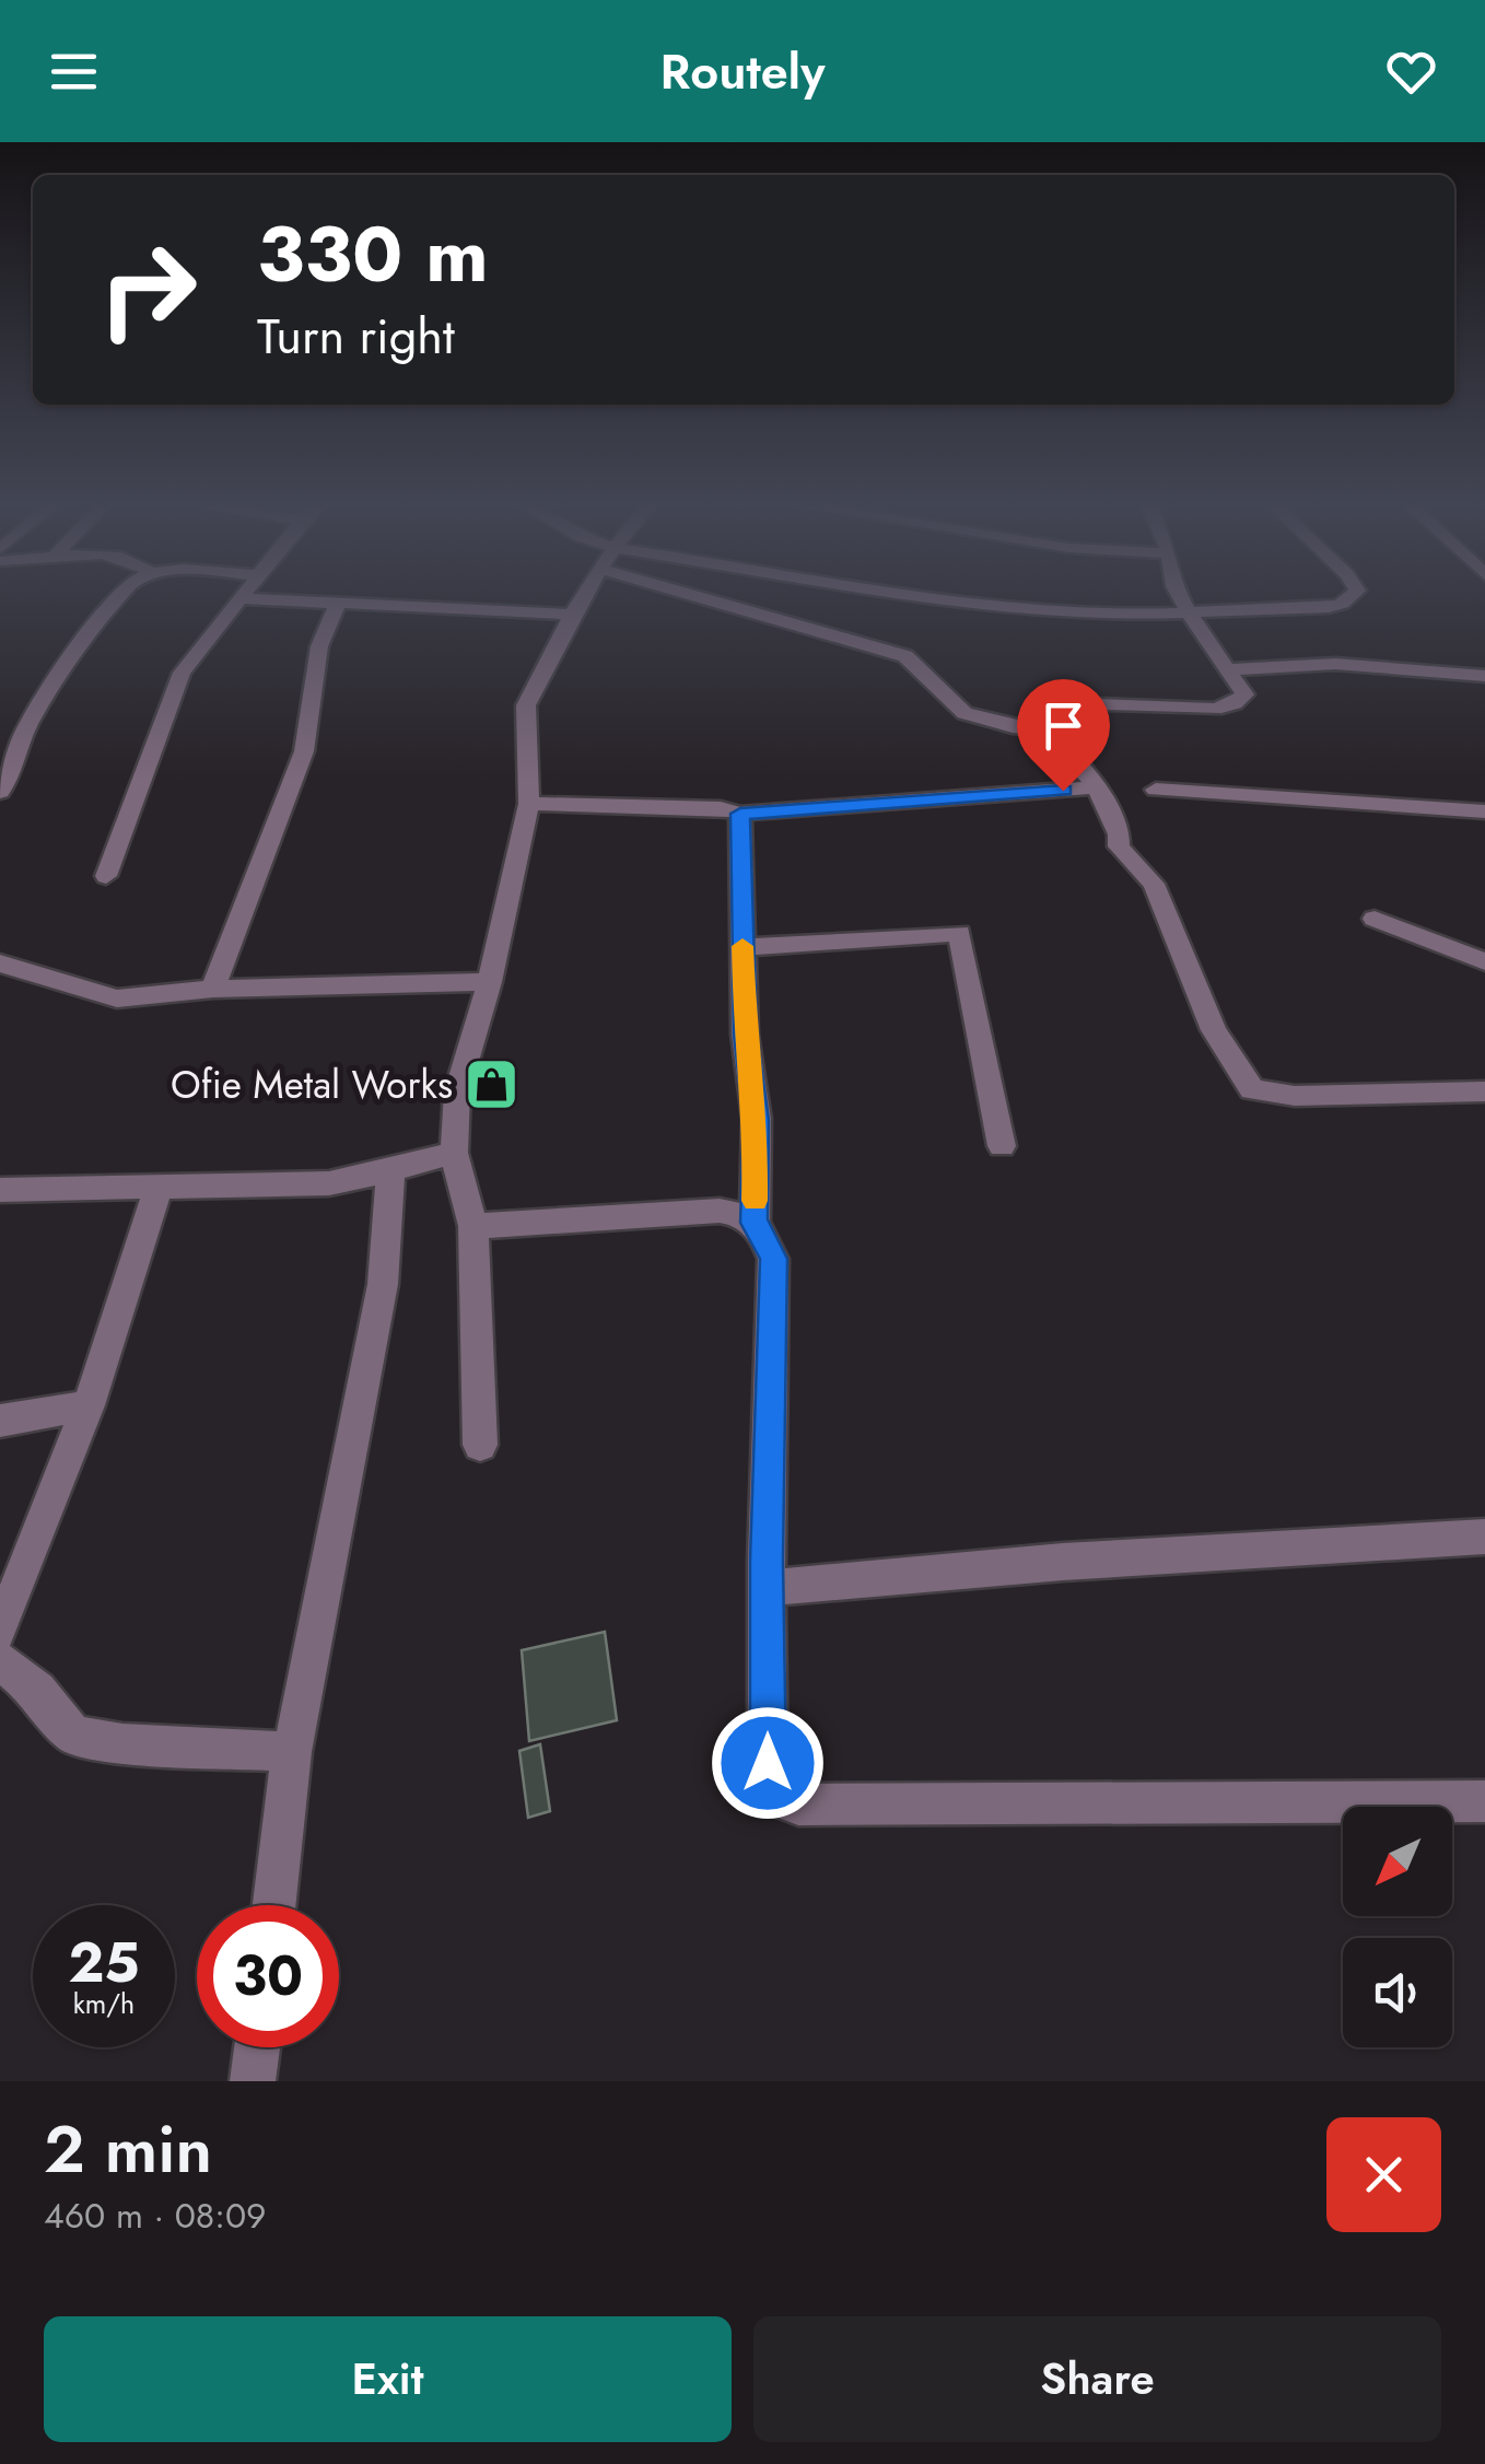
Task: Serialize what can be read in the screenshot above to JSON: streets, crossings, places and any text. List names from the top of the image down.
{
  "places": {
    "shop": ["Ofie Metal Works"]
  },
  "north": "bottom left",
  "page": {
    "header": "Routely",
    "turn": ["330 m", "Turn right"],
    "speed": "25 km/h",
    "limit": "30",
    "heading": ["2 min", "460 m · 08:09"],
    "buttons": ["Exit", "Share"]
  }
}
